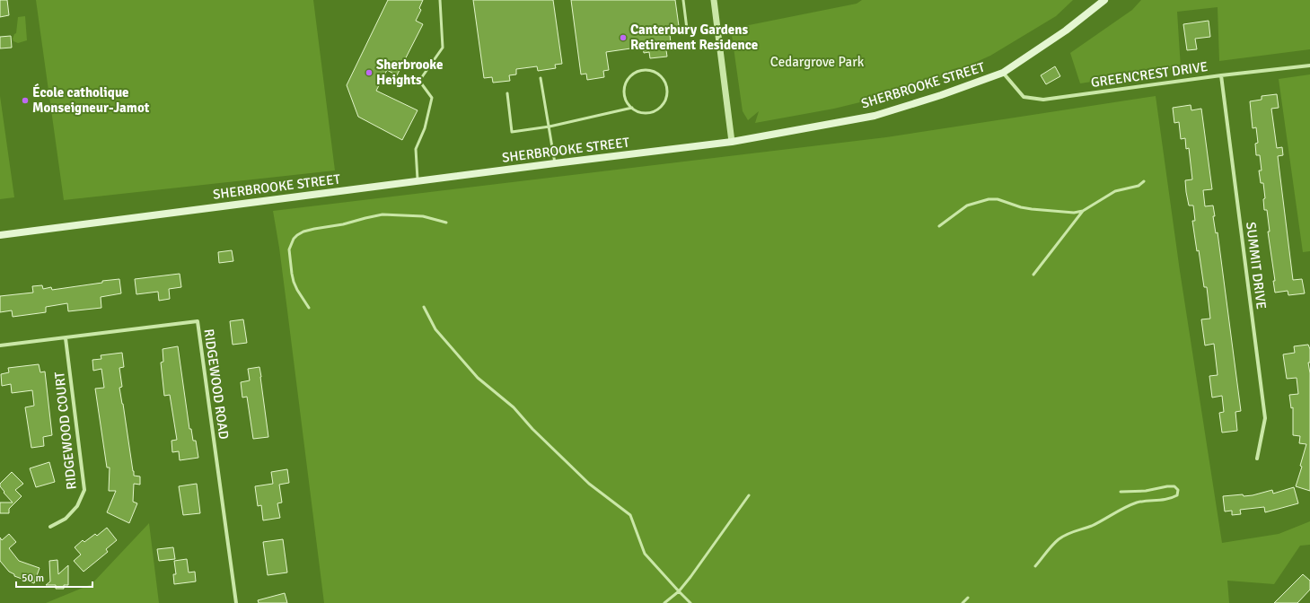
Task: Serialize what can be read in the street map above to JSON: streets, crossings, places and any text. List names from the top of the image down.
{
  "streets": {
    "main road": ["SHERBROOKE STREET"],
    "street": [
      "GREENCREST DRIVE",
      "SUMMIT DRIVE",
      "RIDGEWOOD ROAD",
      "RIDGEWOOD COURT"
    ]
  },
  "crossings": [
    ["GREENCREST DRIVE", "SHERBROOKE STREET"],
    ["GREENCREST DRIVE", "SUMMIT DRIVE"],
    ["RIDGEWOOD ROAD", "RIDGEWOOD COURT"]
  ],
  "parks": ["Cedargrove Park"],
  "places": ["Canterbury Gardens Retirement Residence", "Sherbrooke Heights", "École catholique Monseigneur-Jamot"],
  "scale_bar": "50 m"
}
